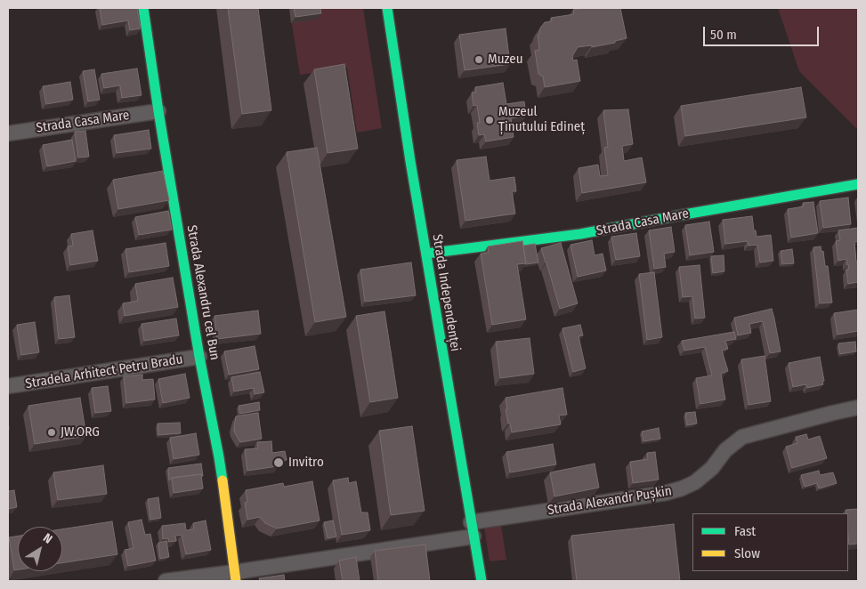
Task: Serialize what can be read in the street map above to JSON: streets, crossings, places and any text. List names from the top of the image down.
{
  "streets": {
    "street": [
      "Strada Casa Mare",
      "Strada Alexandru cel Bun",
      "Strada Independenței",
      "Stradela Arhitect Petru Bradu",
      "Strada Alexandr Pușkin"
    ]
  },
  "crossings": [
    ["Strada Casa Mare", "Strada Alexandru cel Bun"],
    ["Strada Casa Mare", "Strada Independenței"],
    ["Strada Alexandru cel Bun", "Stradela Arhitect Petru Bradu"],
    ["Strada Alexandru cel Bun", "Strada Alexandr Pușkin"],
    ["Strada Independenței", "Strada Alexandr Pușkin"]
  ],
  "places": [
    "Muzeu",
    "Muzeul Ținutului Edineț",
    "JW.ORG",
    "Invitro"
  ],
  "legend": ["Fast", "Slow"],
  "scale_bar": "50 m",
  "north": "top right"
}
